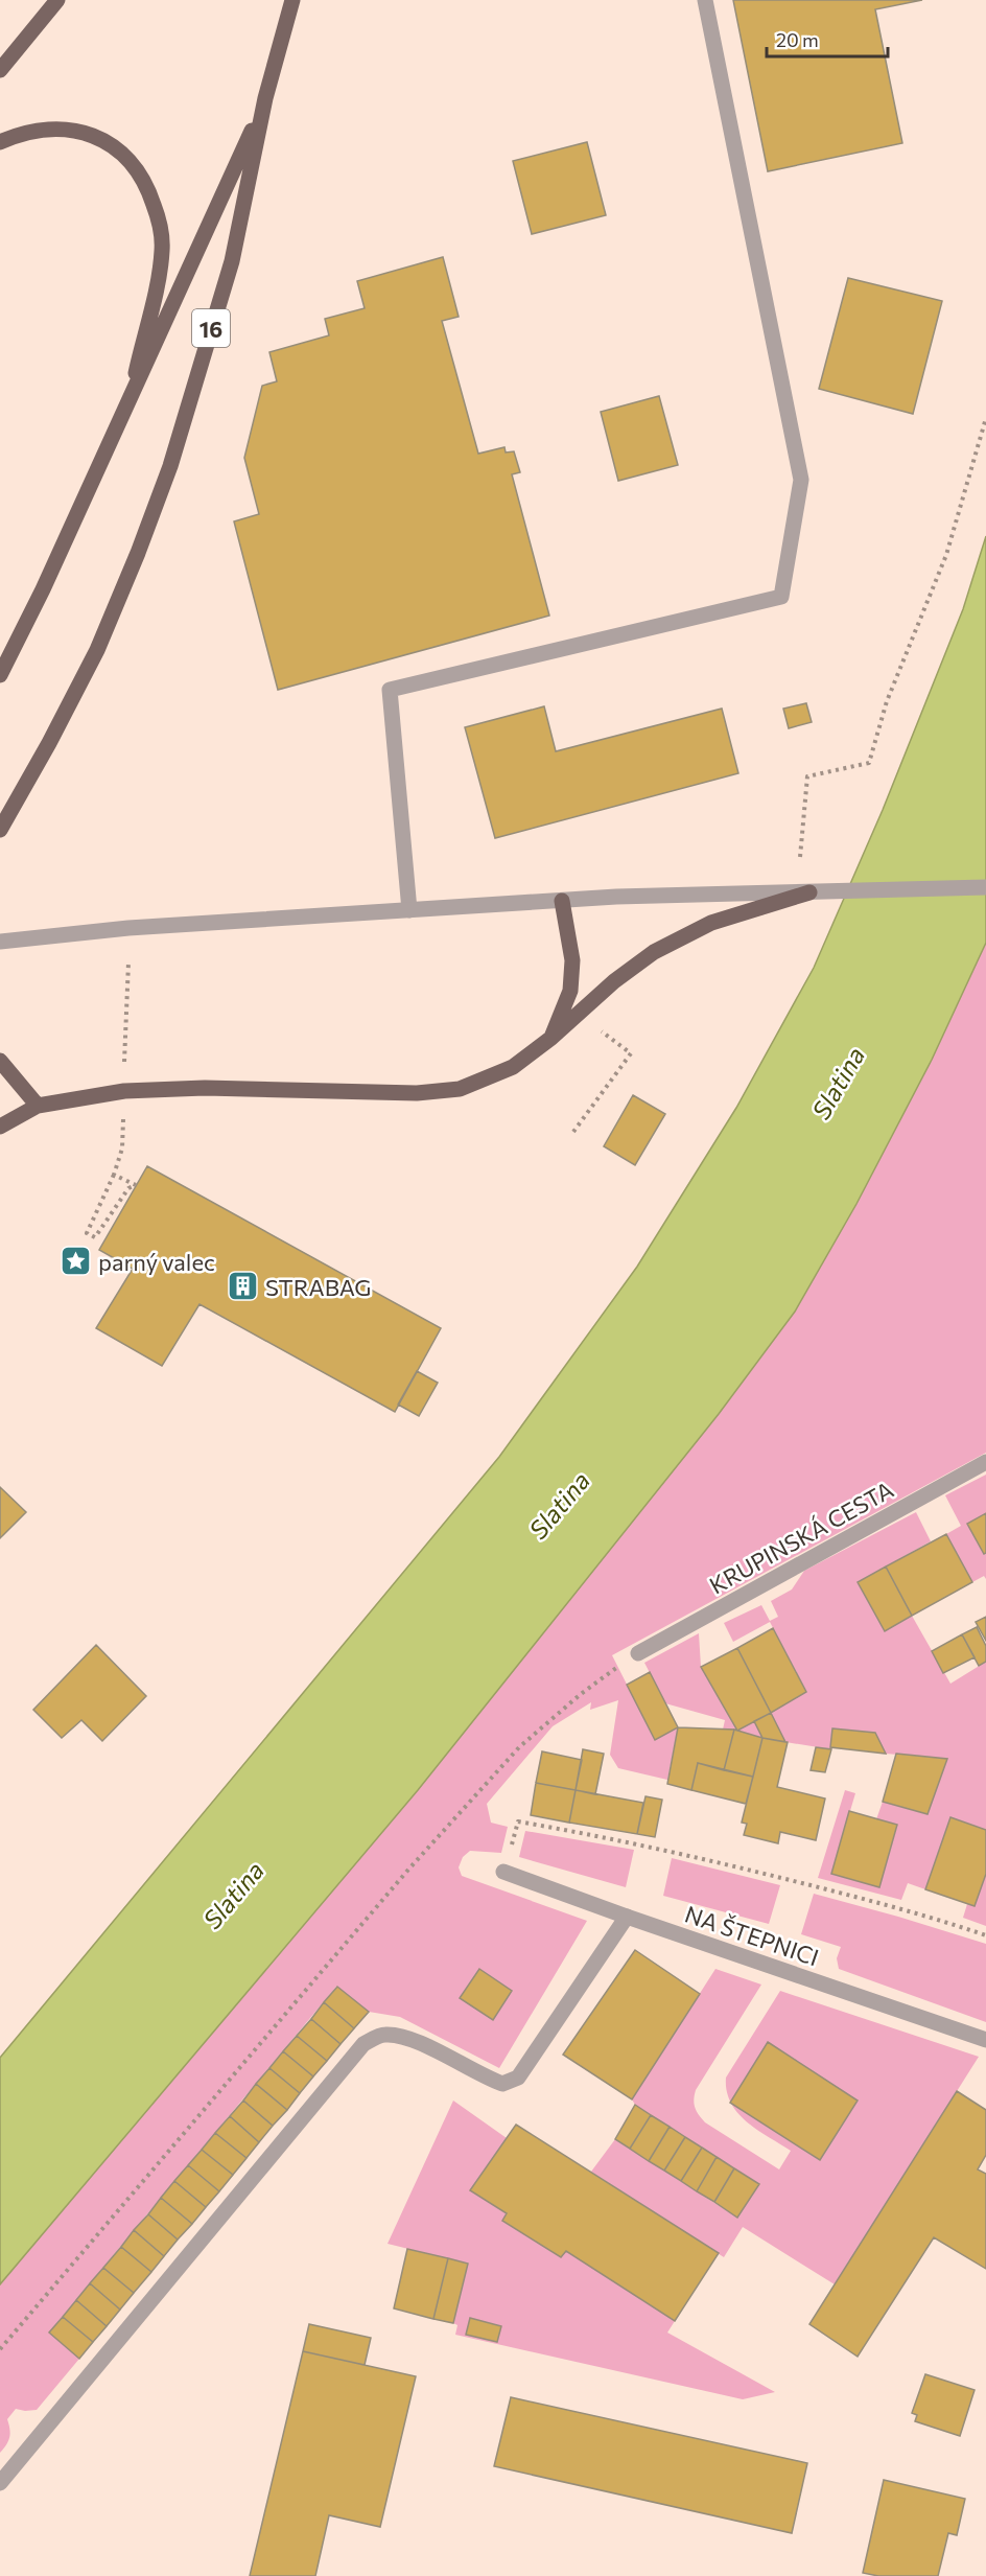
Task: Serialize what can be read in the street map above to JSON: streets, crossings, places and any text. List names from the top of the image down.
{
  "streets": {
    "main road": ["16"],
    "street": ["KRUPINSKÁ CESTA", "NA ŠTEPNICI"]
  },
  "water": ["Slatina"],
  "places": {
    "place": ["parný valec"],
    "building": ["STRABAG"]
  },
  "scale_bar": "20 m"
}
